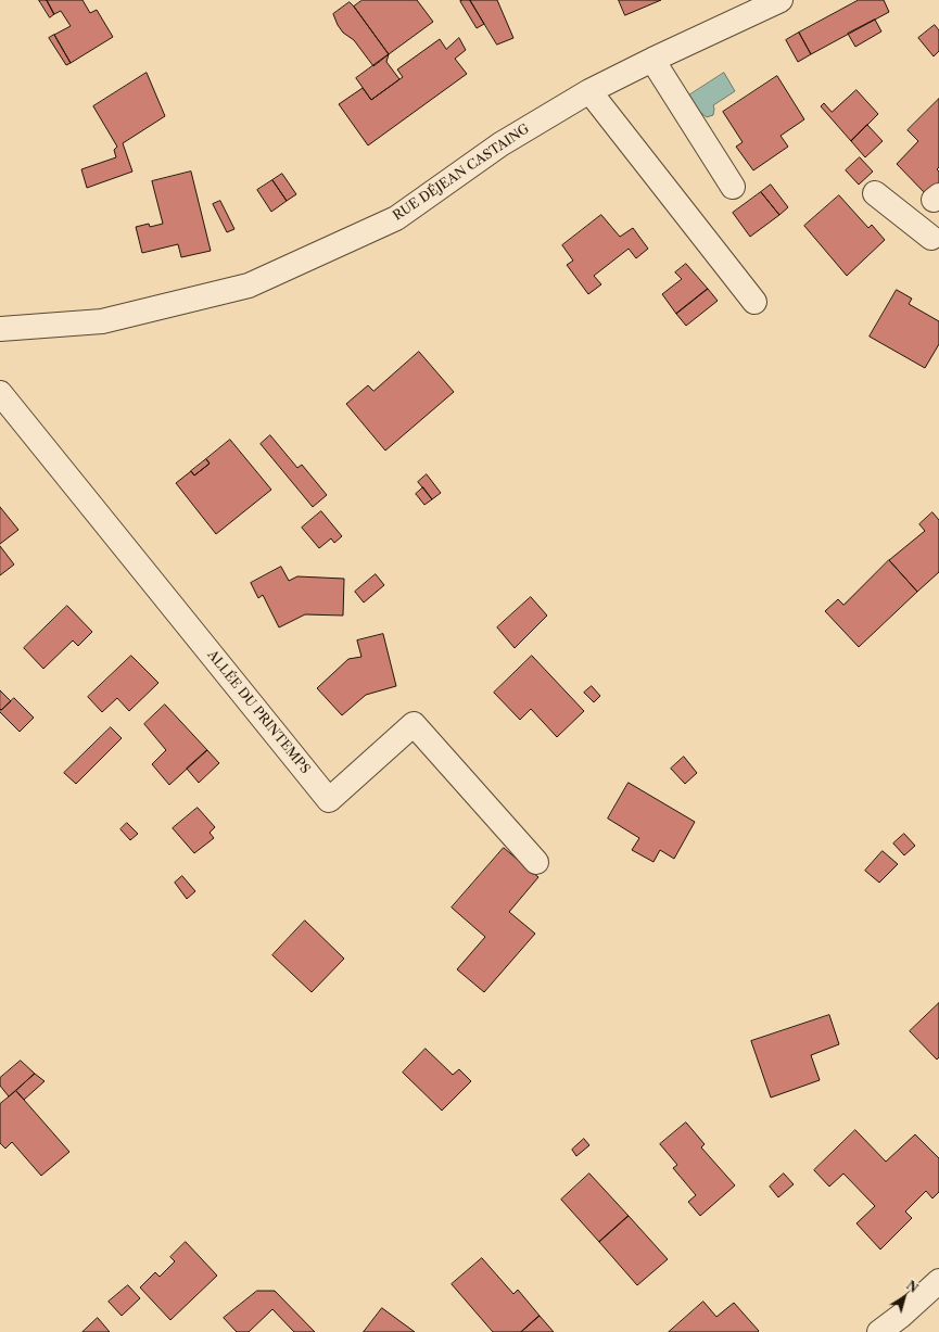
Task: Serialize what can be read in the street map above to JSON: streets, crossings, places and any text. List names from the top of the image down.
{
  "streets": {
    "street": ["RUE DÉJEAN CASTAING", "ALLÉE DU PRINTEMPS"]
  },
  "north": "top right"
}
